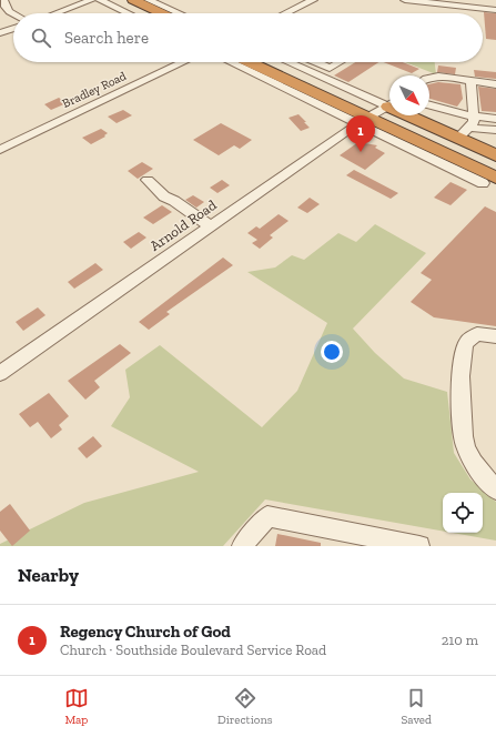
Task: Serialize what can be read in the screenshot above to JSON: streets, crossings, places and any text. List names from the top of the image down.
{
  "streets": {
    "street": ["Bradley Road", "Arnold Road"]
  },
  "north": "bottom right",
  "page": {
    "search": "Search here",
    "pins": "1",
    "heading": "Nearby",
    "list": [
      {
        "mark": "1",
        "name": "Regency Church of God",
        "note": "Church · Southside Boulevard Service Road",
        "value": "210 m"
      }
    ],
    "nav": ["Map", "Directions", "Saved"]
  }
}
